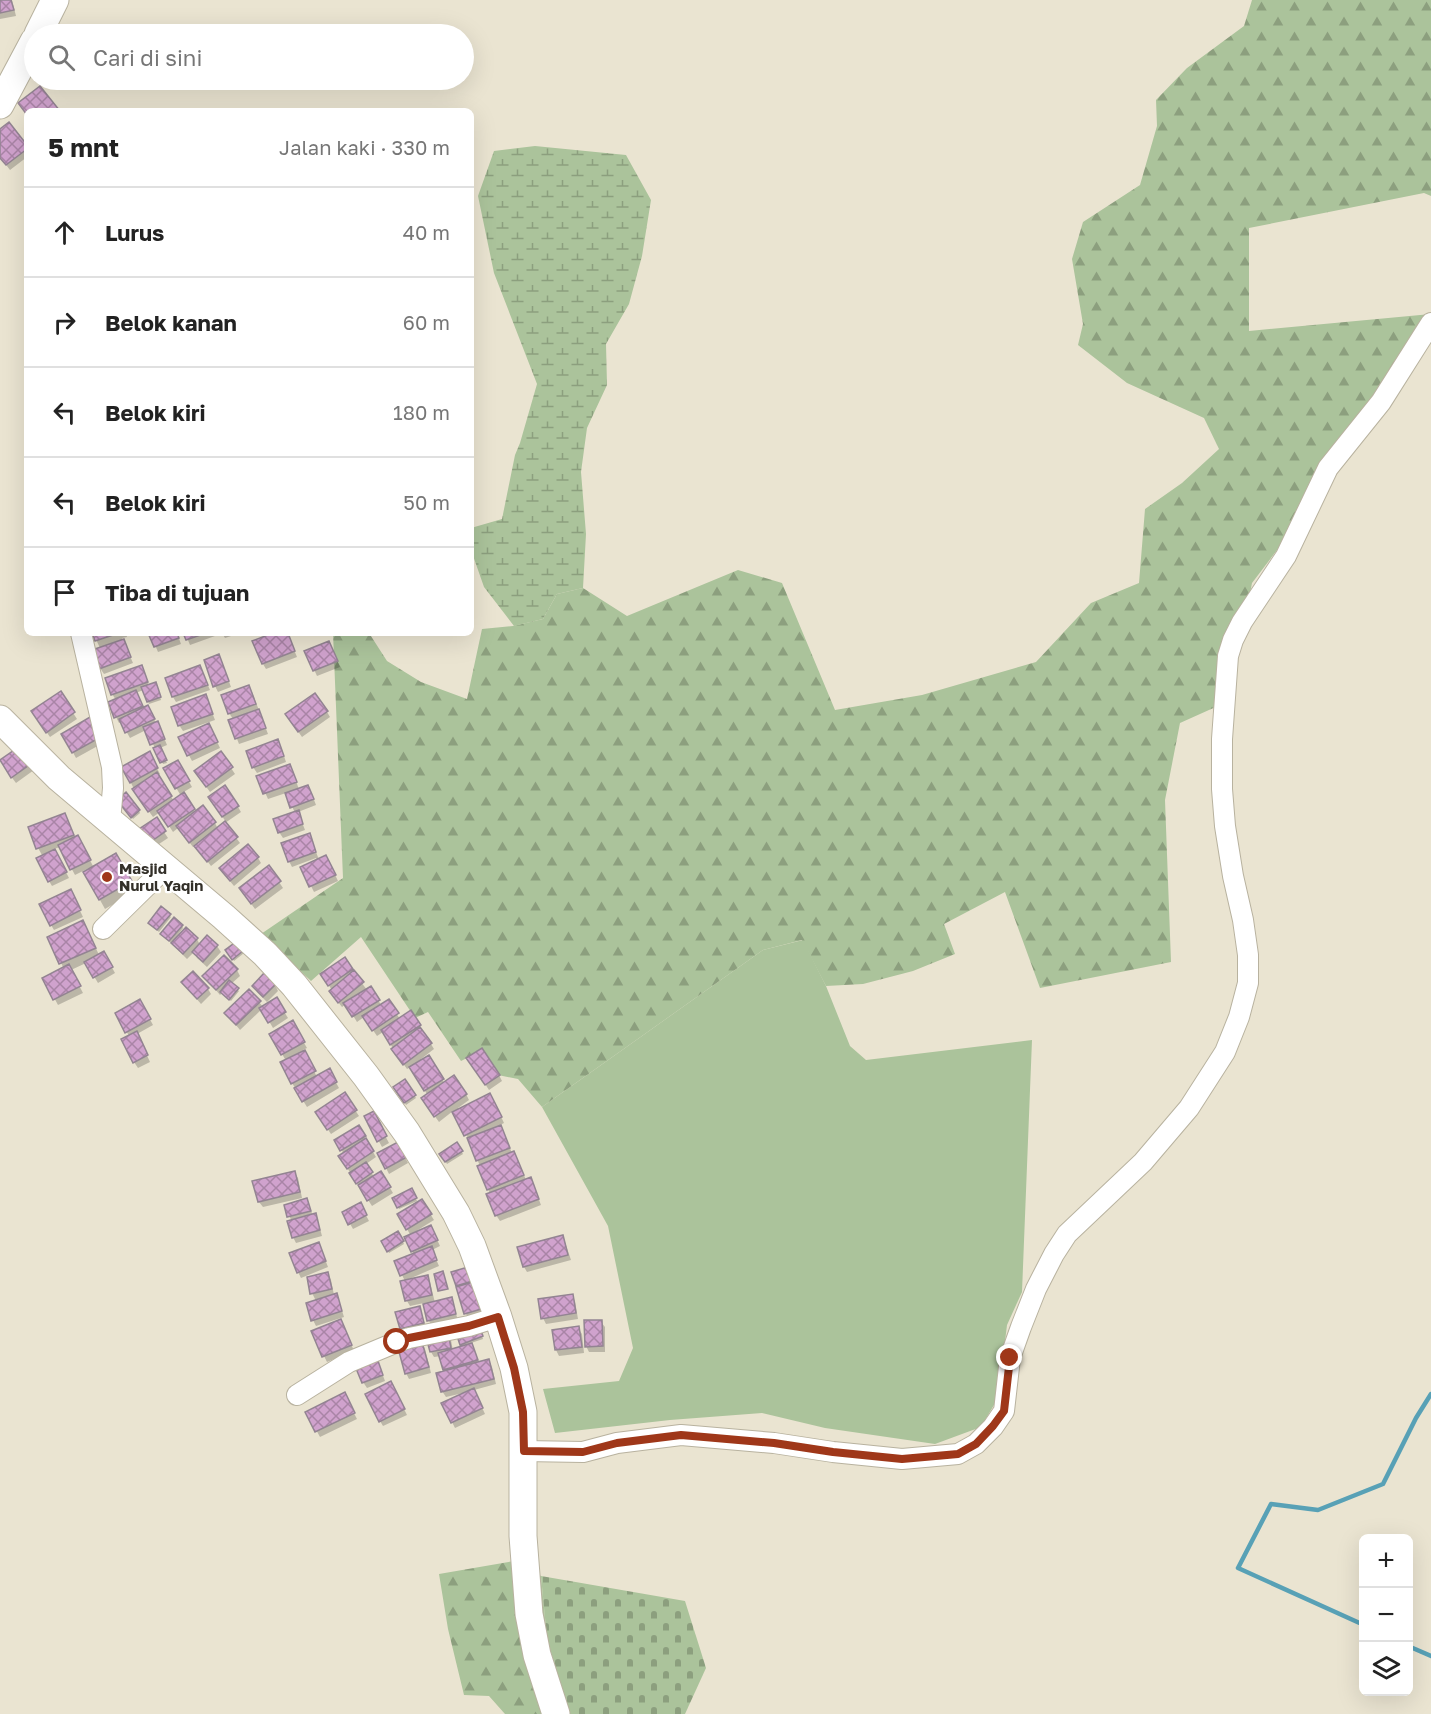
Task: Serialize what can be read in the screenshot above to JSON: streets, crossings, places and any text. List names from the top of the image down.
{
  "places": ["Masjid Nurul Yaqin"],
  "page": {
    "search": "Cari di sini",
    "heading": ["5 mnt", "Jalan kaki · 330 m"],
    "list": [
      ["Lurus", "40 m"],
      ["Belok kanan", "60 m"],
      ["Belok kiri", "180 m"],
      ["Belok kiri", "50 m"],
      "Tiba di tujuan"
    ],
    "map_buttons": ["+", "−"]
  }
}
